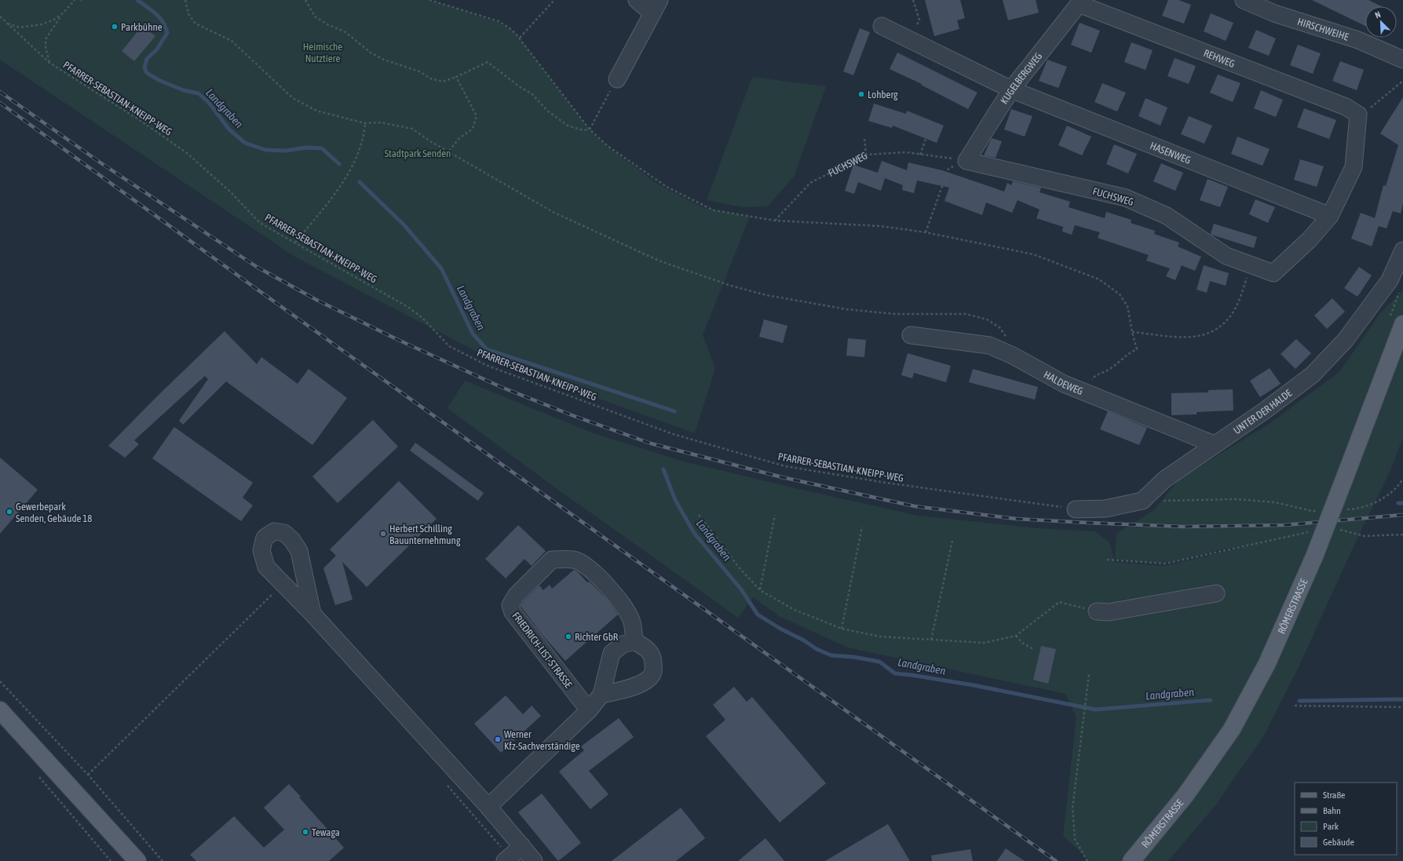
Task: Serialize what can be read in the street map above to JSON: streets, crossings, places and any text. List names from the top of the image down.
{
  "streets": {
    "main road": ["RÖMERSTRASSE"],
    "street": [
      "HIRSCHWEIHE",
      "REHWEG",
      "KUGELBERGWEG",
      "HASENWEG",
      "FUCHSWEG",
      "HALDEWEG",
      "UNTER DER HALDE",
      "FRIEDRICH-LIST-STRASSE"
    ],
    "path": ["PFARRER-SEBASTIAN-KNEIPP-WEG"]
  },
  "crossings": [
    ["REHWEG", "KUGELBERGWEG"],
    ["REHWEG", "FUCHSWEG"],
    ["KUGELBERGWEG", "HASENWEG"],
    ["KUGELBERGWEG", "FUCHSWEG"],
    ["HASENWEG", "FUCHSWEG"],
    ["HALDEWEG", "UNTER DER HALDE"]
  ],
  "water": ["Landgraben"],
  "parks": ["Heimische Nutztiere", "Stadtpark Senden"],
  "places": [
    "Parkbühne",
    "Lohberg",
    "Gewerbepark Senden, Gebäude 18",
    "Herbert Schilling Bauunternehmung",
    "Richter GbR",
    "Werner Kfz-Sachverständige",
    "Tewaga"
  ],
  "legend": [
    "Straße",
    "Bahn",
    "Park",
    "Gebäude"
  ],
  "north": "top left"
}
